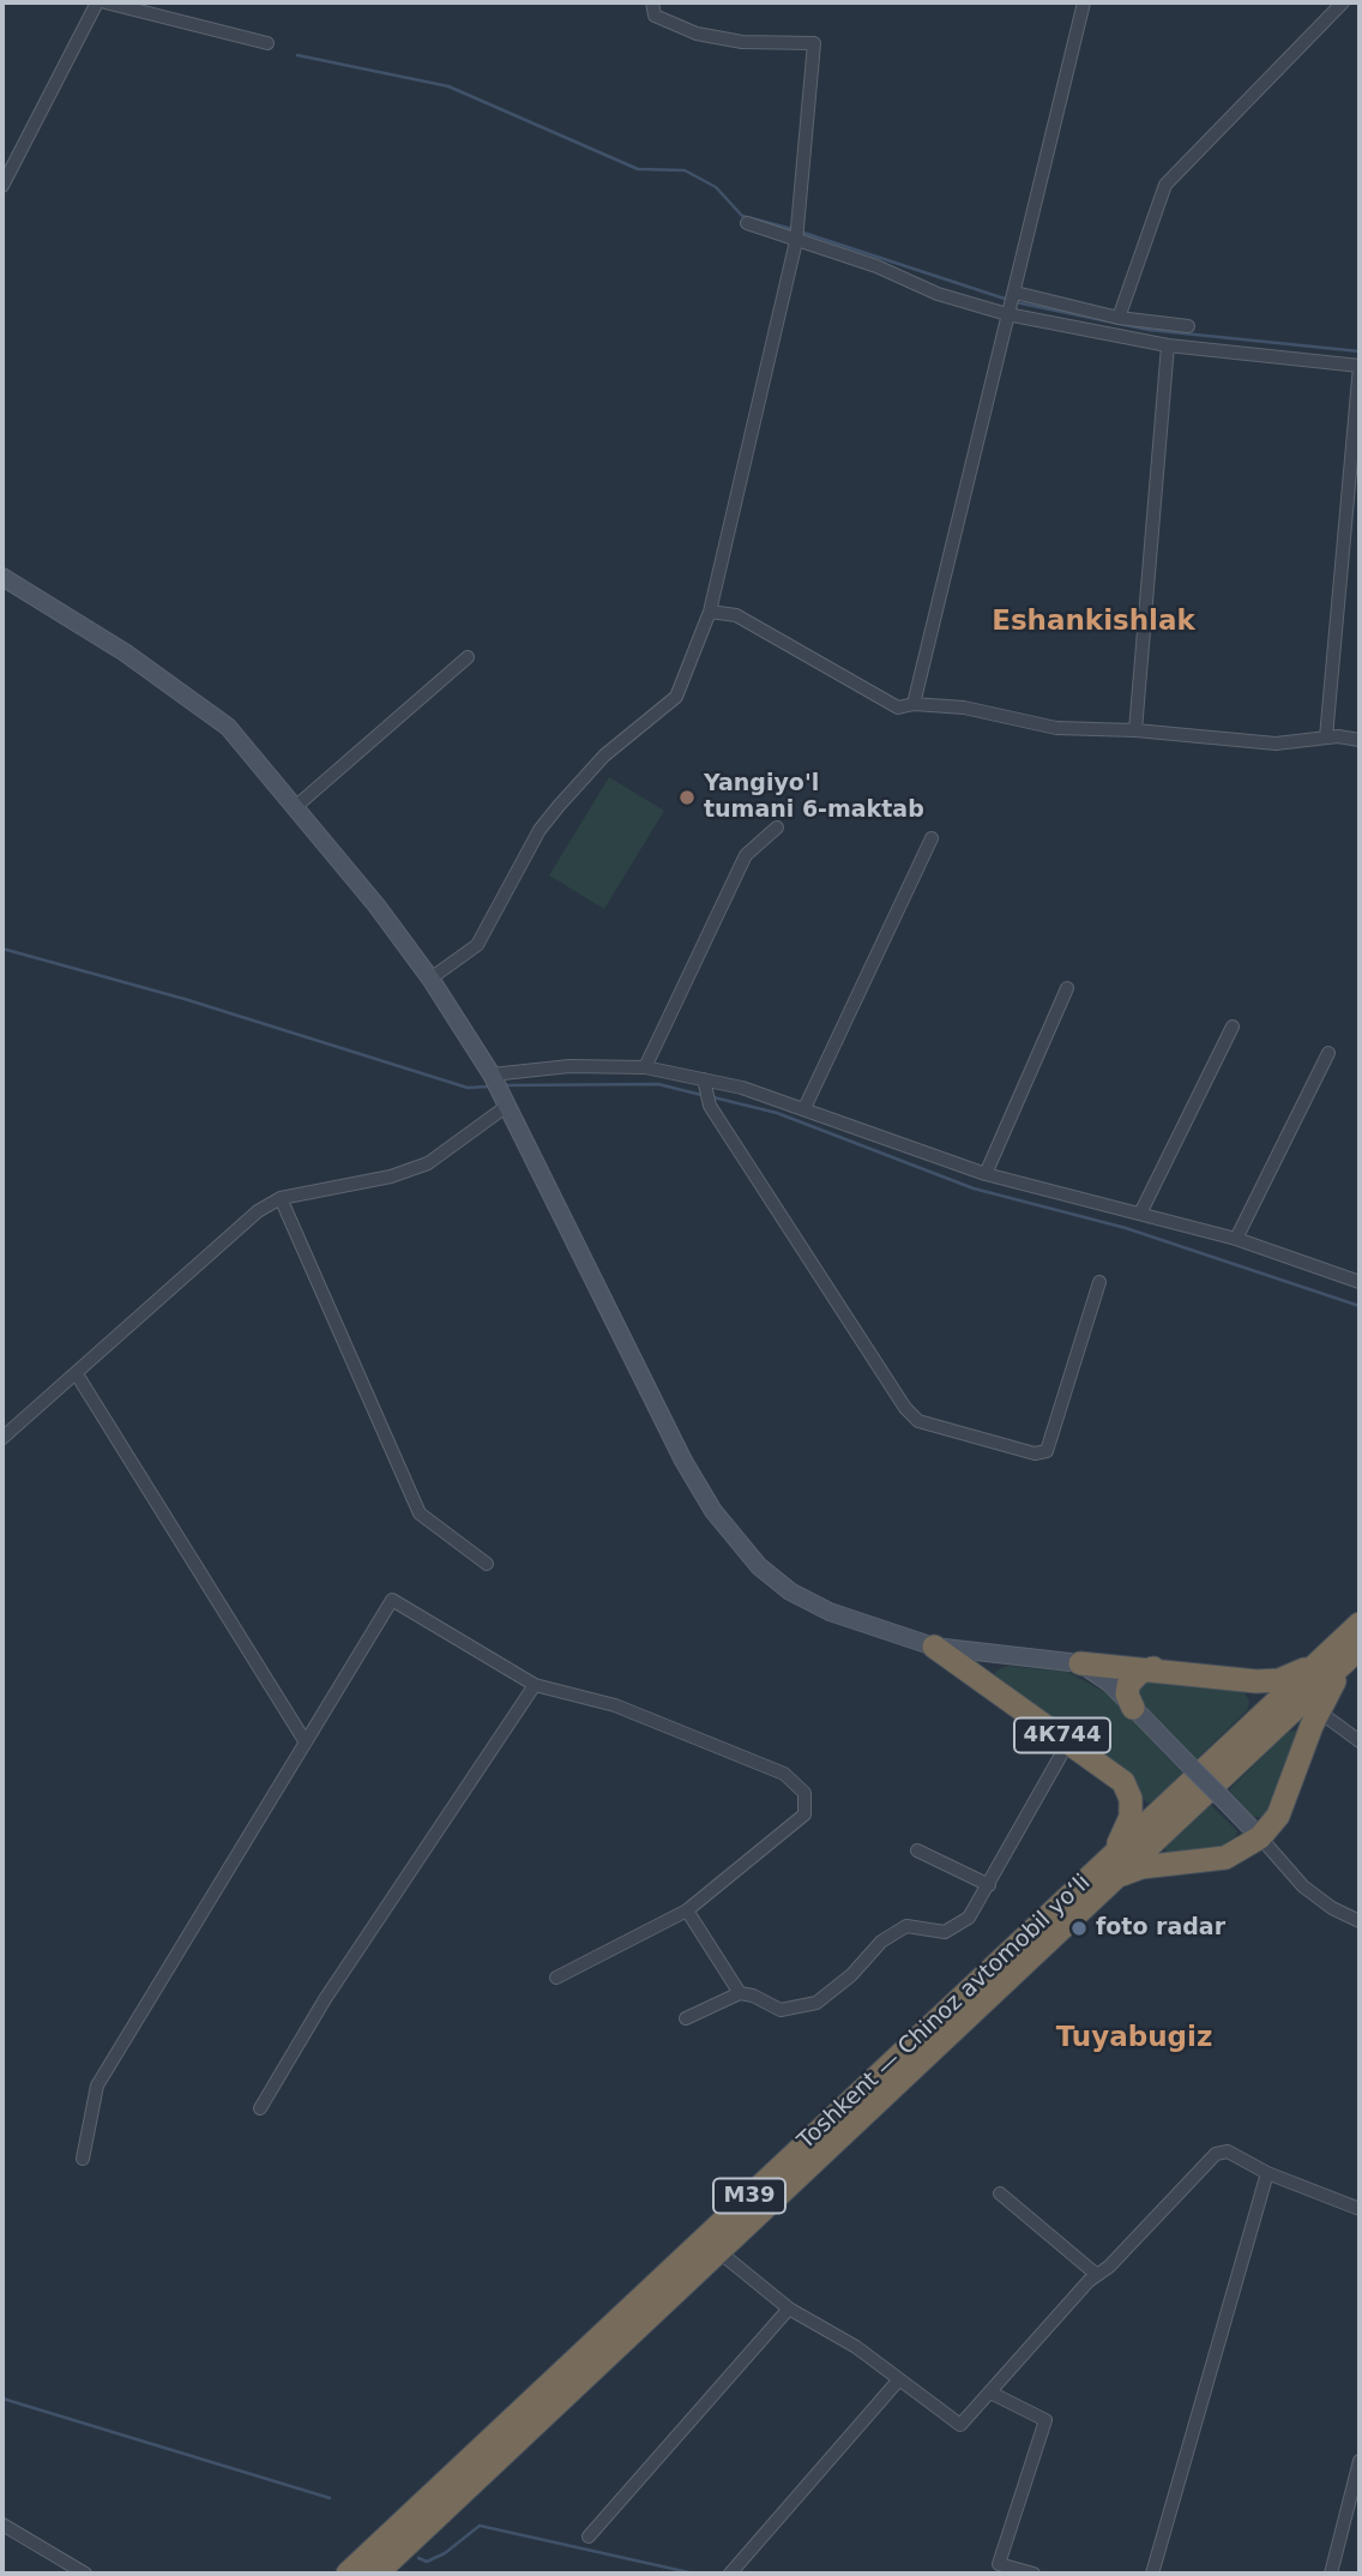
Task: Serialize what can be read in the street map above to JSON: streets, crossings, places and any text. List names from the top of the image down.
{
  "streets": {
    "highway": ["4К744", "Toshkent — Chinoz avtomobil yoʻli", "M39"]
  },
  "crossings": [
    ["4К744", "Toshkent — Chinoz avtomobil yoʻli"]
  ],
  "districts": ["Eshankishlak", "Tuyabugiz"],
  "places": ["Yangiyo'l tumani 6-maktab", "foto radar"]
}
